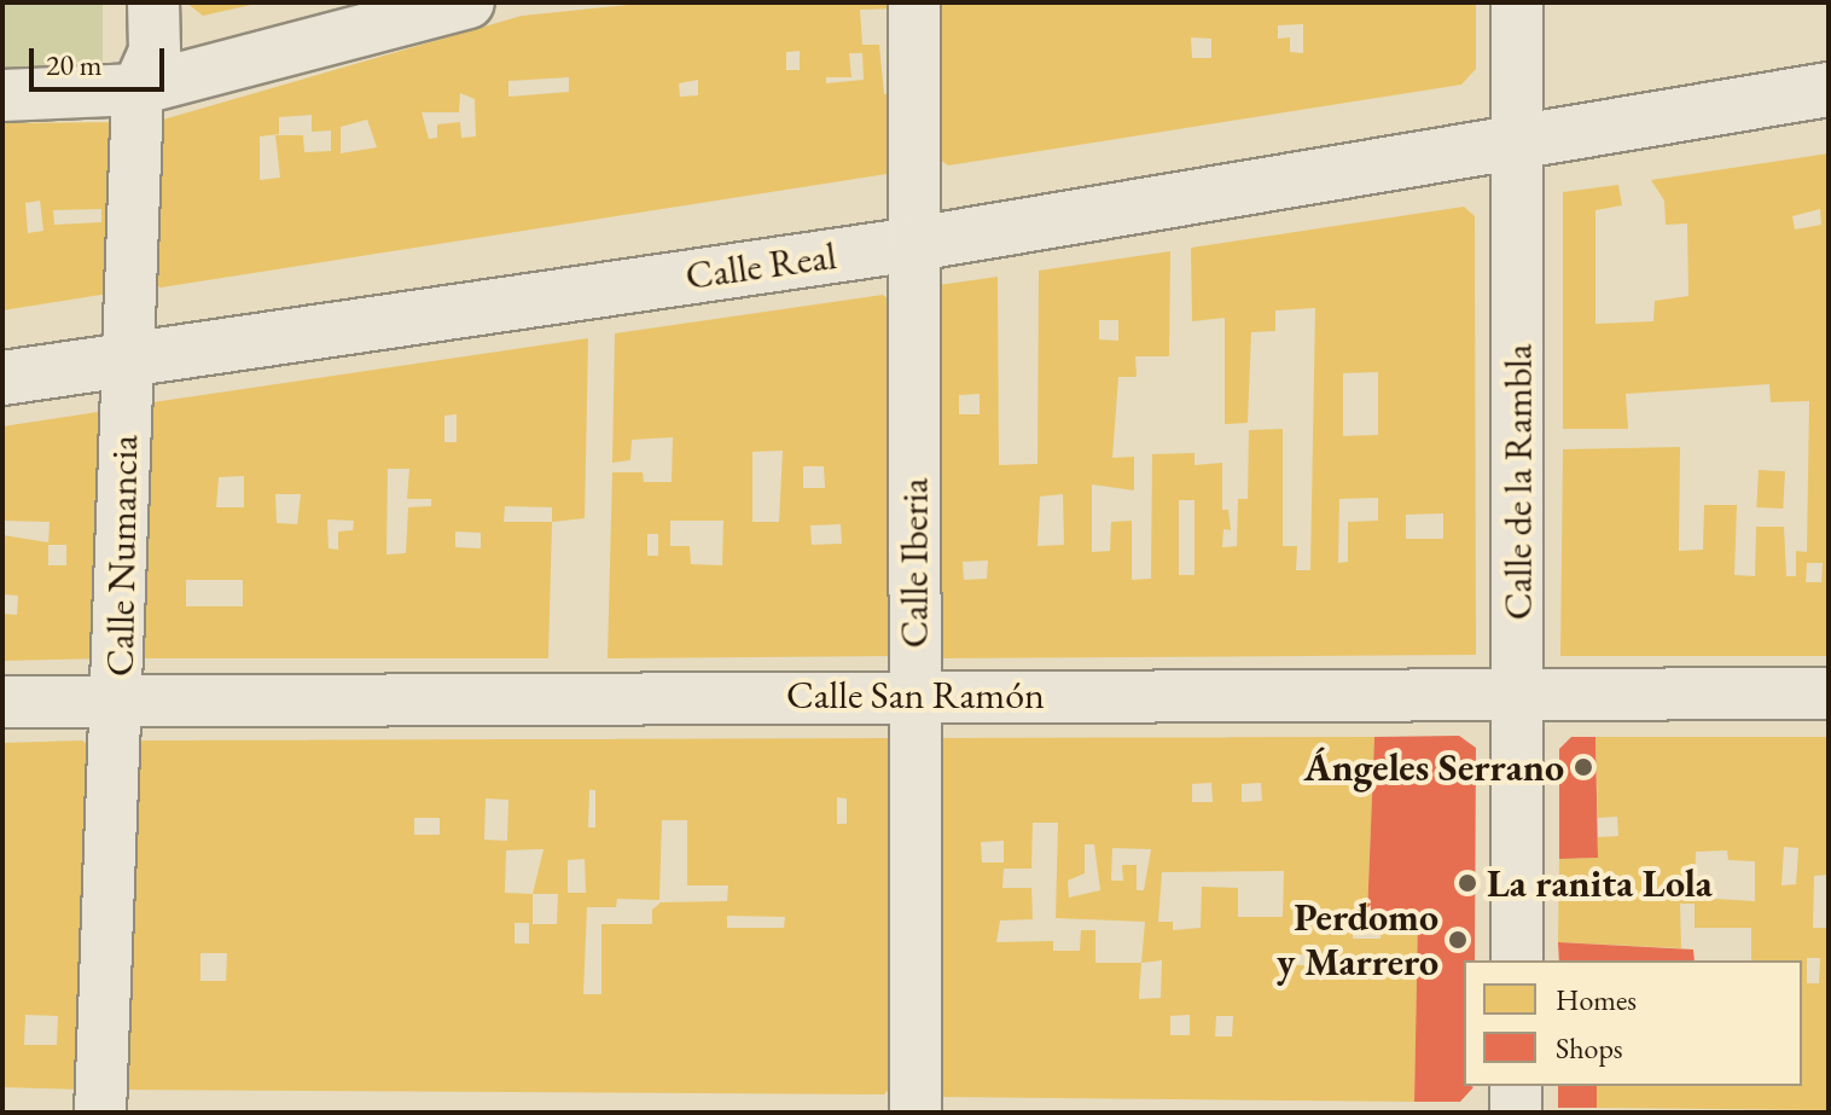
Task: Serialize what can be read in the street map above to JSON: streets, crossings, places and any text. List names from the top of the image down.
{
  "streets": {
    "main road": ["Calle Real"],
    "street": [
      "Calle de la Rambla",
      "Calle Numancia",
      "Calle Iberia",
      "Calle San Ramón"
    ]
  },
  "crossings": [
    ["Calle Real", "Calle de la Rambla"],
    ["Calle Real", "Calle Numancia"],
    ["Calle Real", "Calle Iberia"],
    ["Calle de la Rambla", "Calle San Ramón"],
    ["Calle Numancia", "Calle San Ramón"],
    ["Calle Iberia", "Calle San Ramón"]
  ],
  "places": ["Ángeles Serrano", "La ranita Lola", "Perdomo y Marrero"],
  "legend": ["Homes", "Shops"],
  "scale_bar": "20 m"
}
